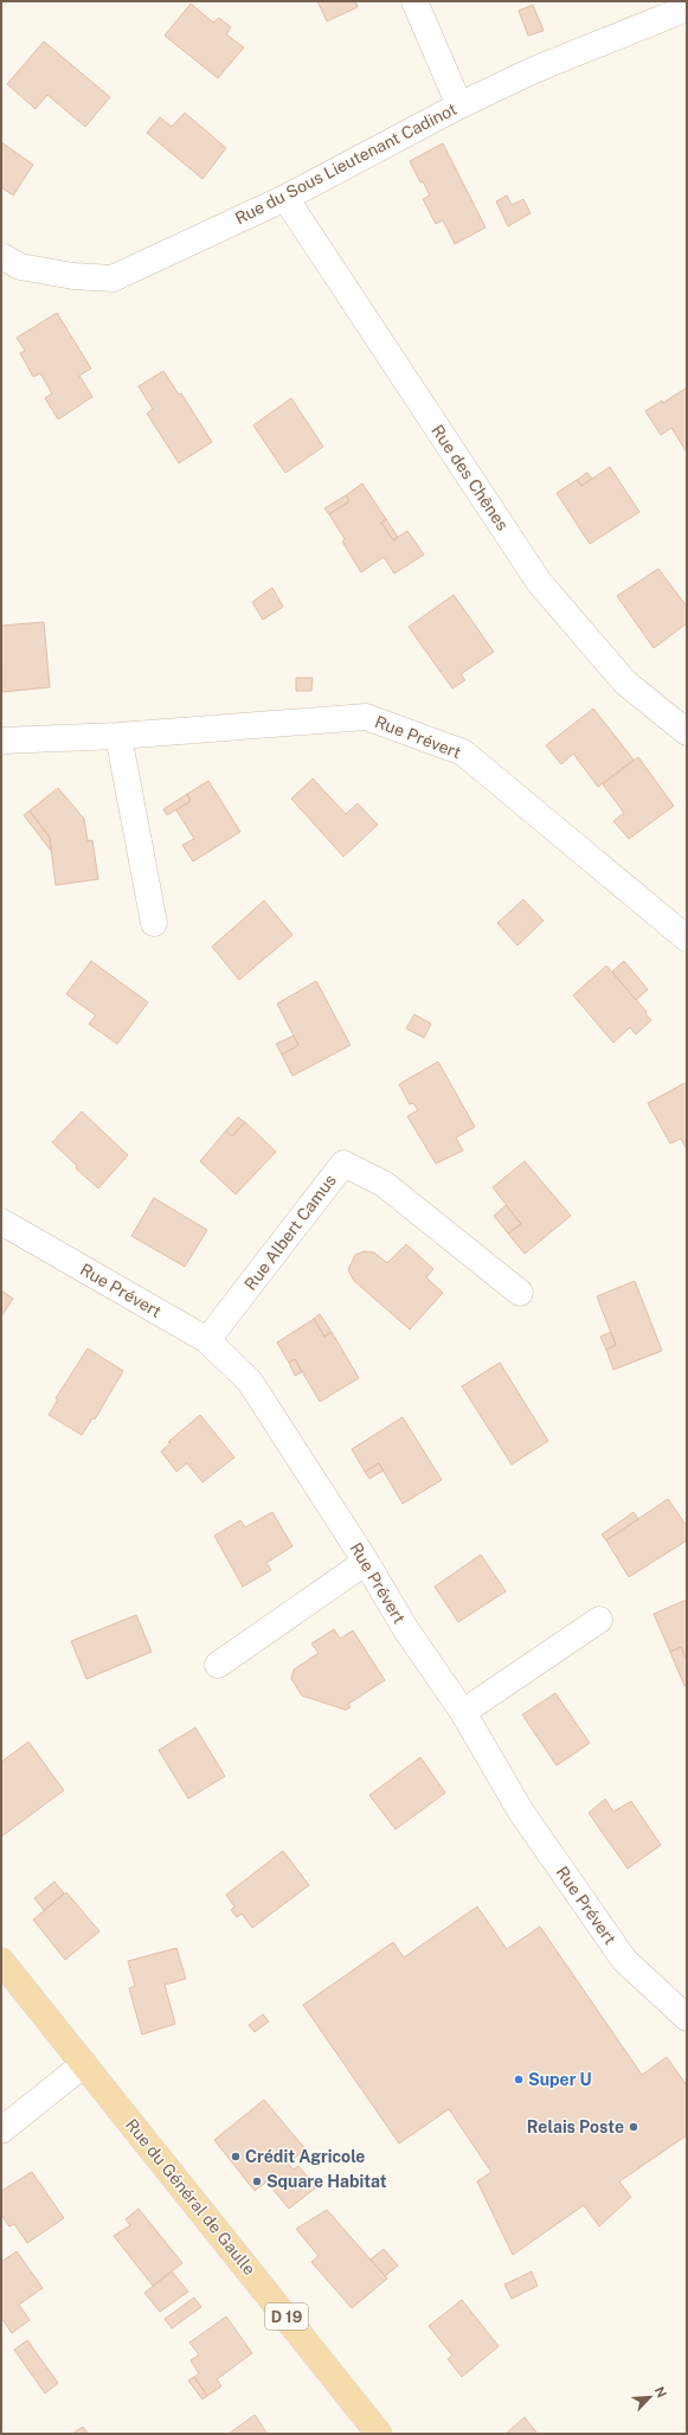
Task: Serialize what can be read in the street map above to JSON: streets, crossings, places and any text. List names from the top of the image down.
{
  "streets": {
    "main road": ["Rue du Général de Gaulle", "D 19"],
    "street": [
      "Rue du Sous Lieutenant Cadinot",
      "Rue des Chênes",
      "Rue Prévert",
      "Rue Albert Camus"
    ]
  },
  "crossings": [
    ["Rue du Sous Lieutenant Cadinot", "Rue des Chênes"],
    ["Rue Prévert", "Rue Albert Camus"]
  ],
  "places": [
    "Super U",
    "Relais Poste",
    "Crédit Agricole",
    "Square Habitat"
  ],
  "north": "top right"
}
